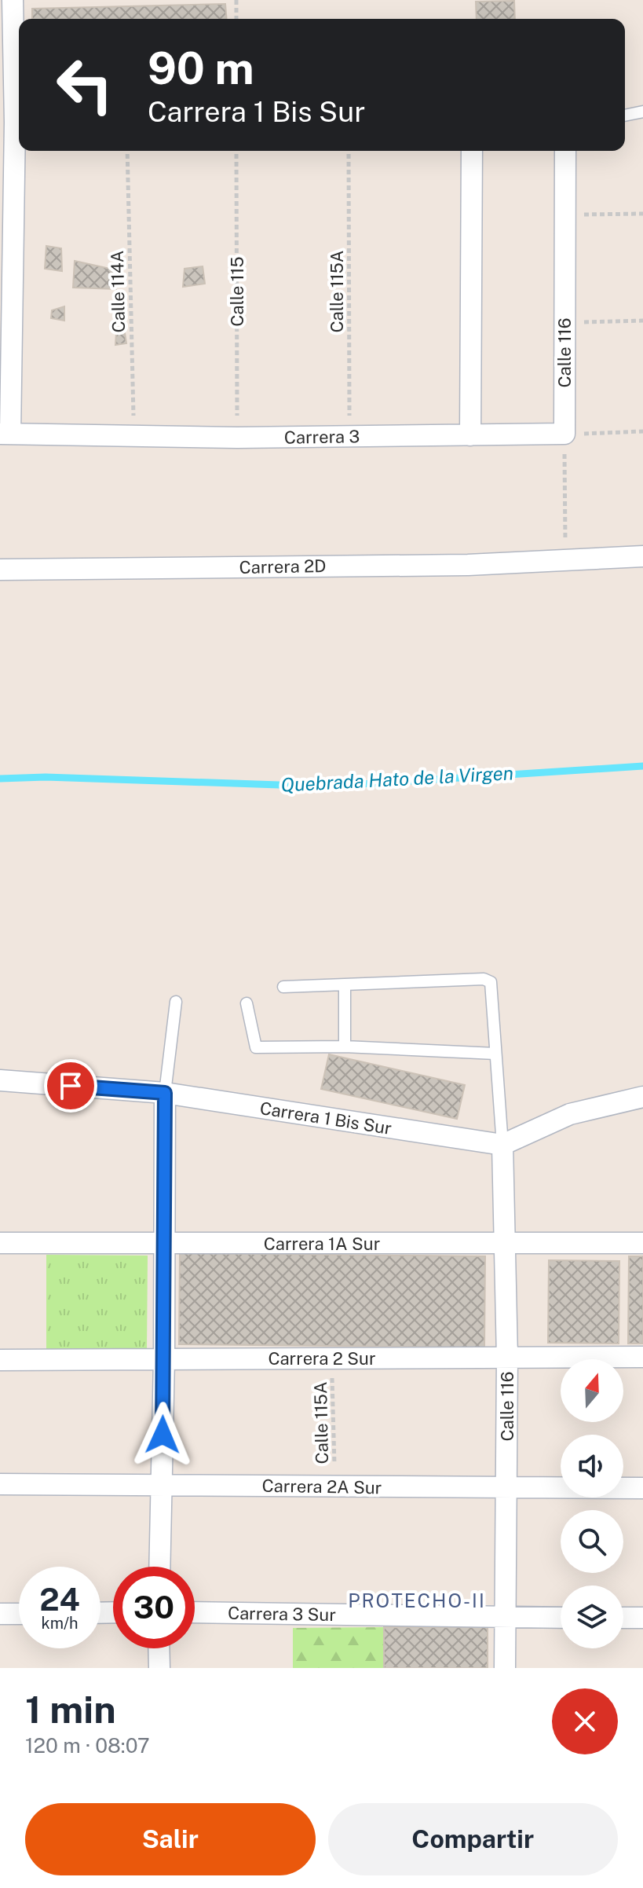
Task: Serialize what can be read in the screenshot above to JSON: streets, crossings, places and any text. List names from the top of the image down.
{
  "streets": {
    "street": [
      "Calle 116",
      "Carrera 3",
      "Carrera 2D",
      "Carrera 1 Bis Sur",
      "Carrera 1A Sur",
      "Carrera 2 Sur",
      "Carrera 2A Sur",
      "Carrera 3 Sur"
    ],
    "path": ["Calle 114A", "Calle 115", "Calle 115A"]
  },
  "crossings": [
    ["Calle 114A", "Carrera 3"],
    ["Calle 115", "Carrera 3"],
    ["Calle 115A", "Carrera 3"],
    ["Calle 115A", "Carrera 2 Sur"],
    ["Calle 115A", "Carrera 2A Sur"],
    ["Calle 116", "Carrera 3"],
    ["Calle 116", "Carrera 1 Bis Sur"],
    ["Calle 116", "Carrera 1A Sur"],
    ["Calle 116", "Carrera 2 Sur"],
    ["Calle 116", "Carrera 2A Sur"],
    ["Calle 116", "Carrera 3 Sur"]
  ],
  "districts": ["PROTECHO-II"],
  "water": ["Quebrada Hato de la Virgen"],
  "north": "top",
  "page": {
    "turn": ["90 m", "Carrera 1 Bis Sur"],
    "speed": "24 km/h",
    "limit": "30",
    "heading": ["1 min", "120 m · 08:07"],
    "buttons": ["Salir", "Compartir"]
  }
}
